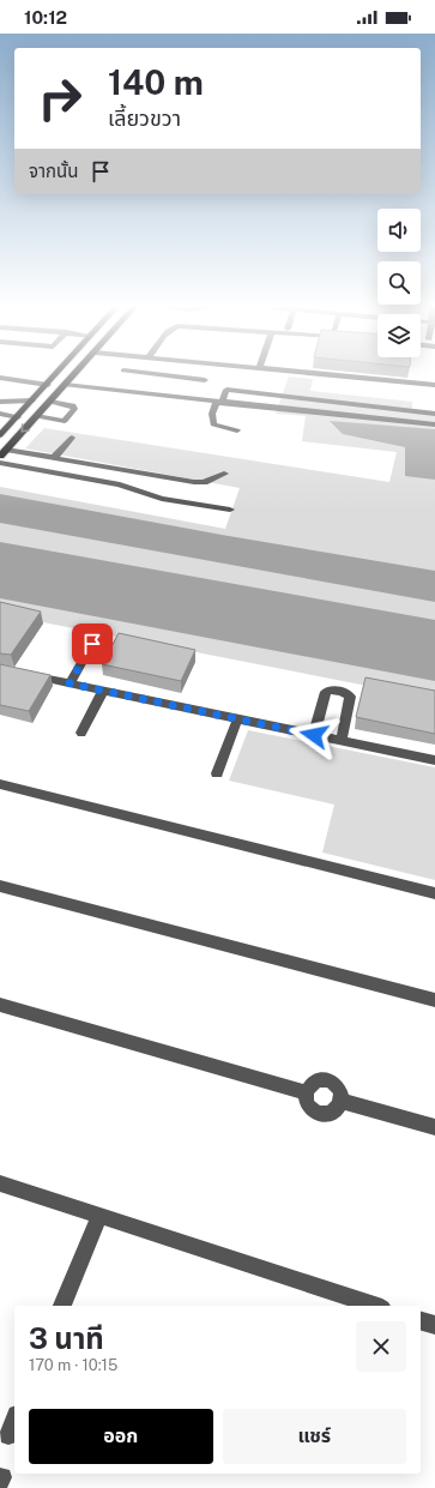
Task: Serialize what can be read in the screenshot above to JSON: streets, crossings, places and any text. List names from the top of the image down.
{
  "page": {
    "status": "10:12",
    "turn": ["140 m", "เลี้ยวขวา"],
    "then": "จากนั้น",
    "heading": ["3 นาที", "170 m · 10:15"],
    "buttons": ["ออก", "แชร์"]
  }
}
